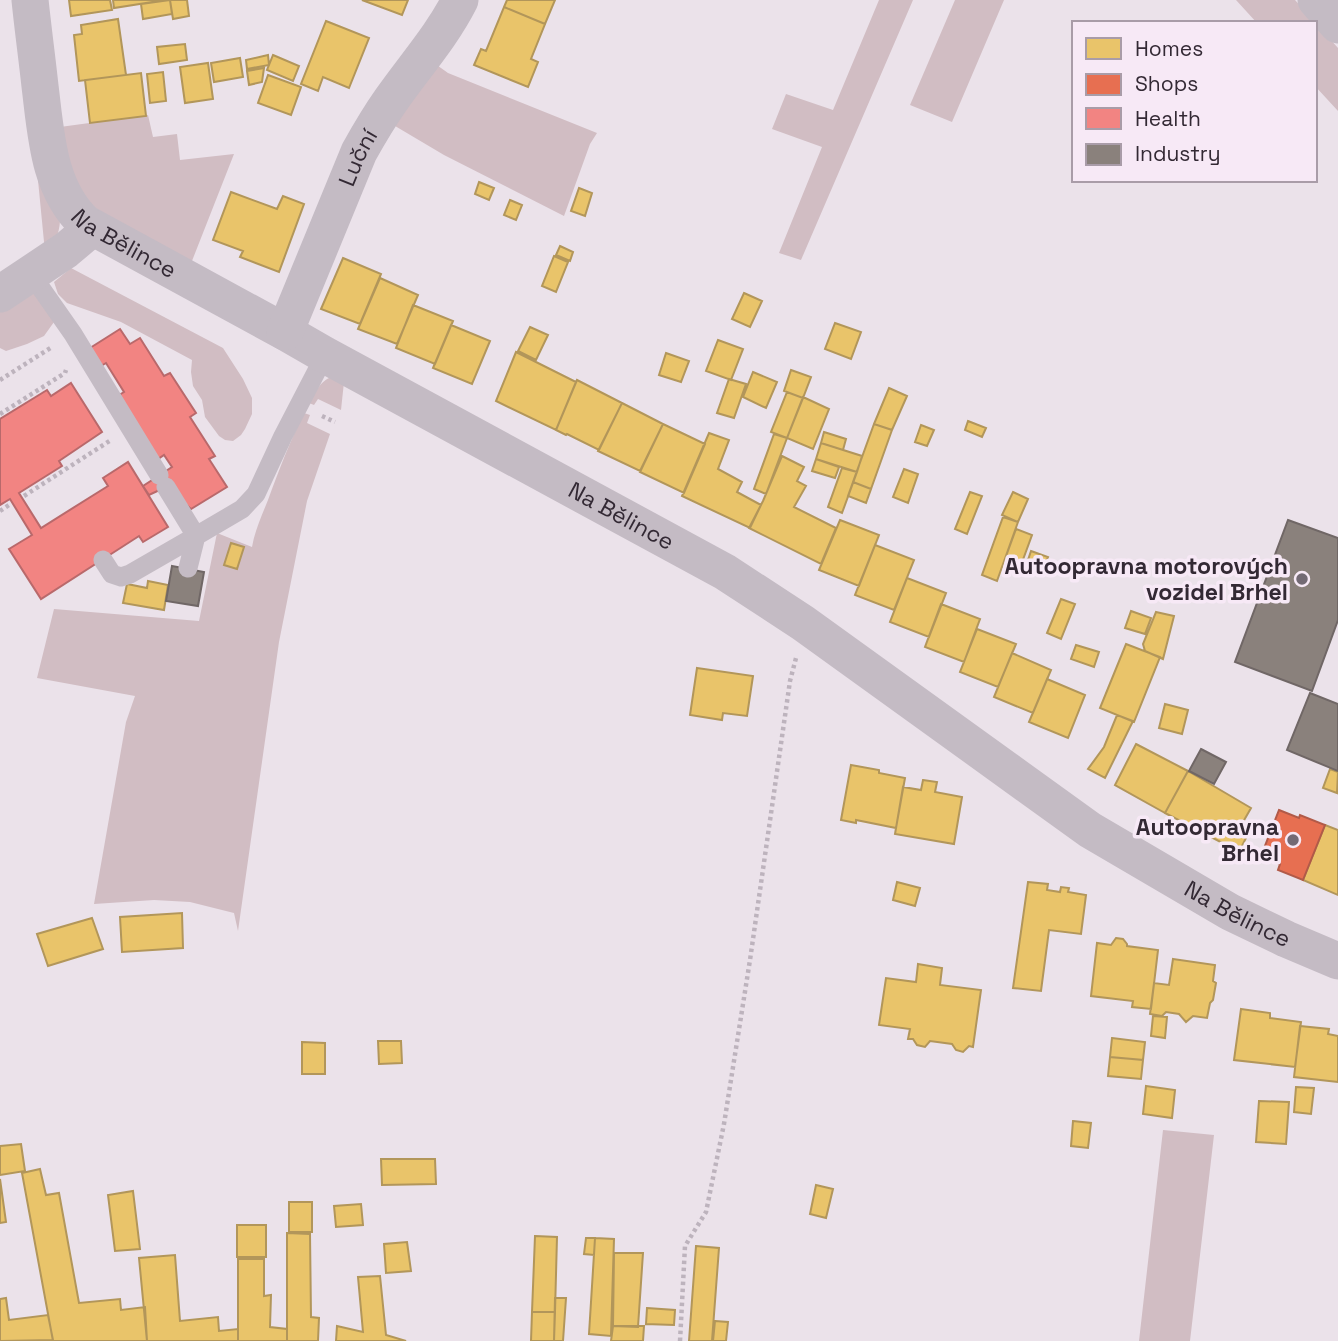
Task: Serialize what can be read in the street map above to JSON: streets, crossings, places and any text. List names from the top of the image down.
{
  "streets": {
    "street": ["Luční", "Na Bělince"]
  },
  "crossings": [
    ["Luční", "Na Bělince"]
  ],
  "places": ["Autoopravna motorových vozidel Brhel", "Autoopravna Brhel"],
  "legend": [
    "Homes",
    "Shops",
    "Health",
    "Industry"
  ]
}
